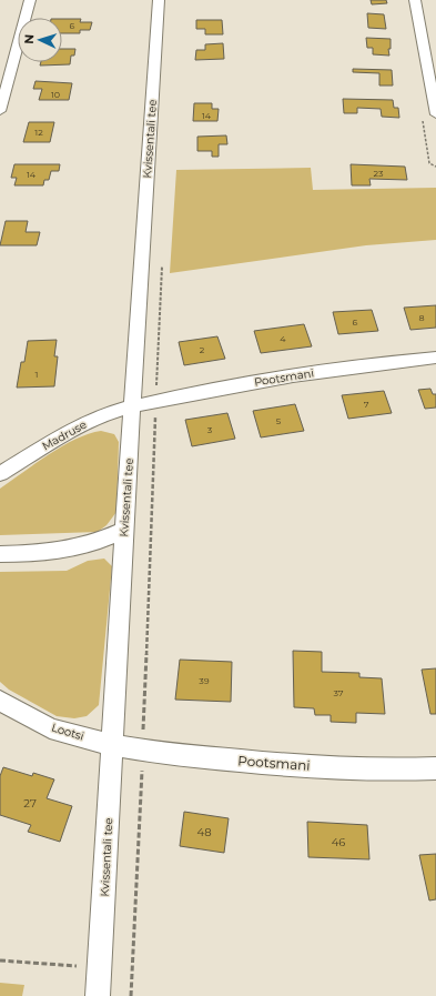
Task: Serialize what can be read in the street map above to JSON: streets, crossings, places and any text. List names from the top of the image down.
{
  "streets": {
    "street": [
      "Kvissentali tee",
      "Pootsmani",
      "Madruse",
      "Lootsi"
    ]
  },
  "crossings": [
    ["Kvissentali tee", "Pootsmani"],
    ["Kvissentali tee", "Madruse"],
    ["Kvissentali tee", "Lootsi"],
    ["Pootsmani", "Madruse"],
    ["Pootsmani", "Lootsi"]
  ],
  "house_numbers": [
    "6",
    "10",
    "14",
    "12",
    "23",
    "14",
    "8",
    "6",
    "4",
    "2",
    "1",
    "7",
    "5",
    "3",
    "39",
    "37",
    "27",
    "48",
    "46"
  ],
  "north": "left"
}
